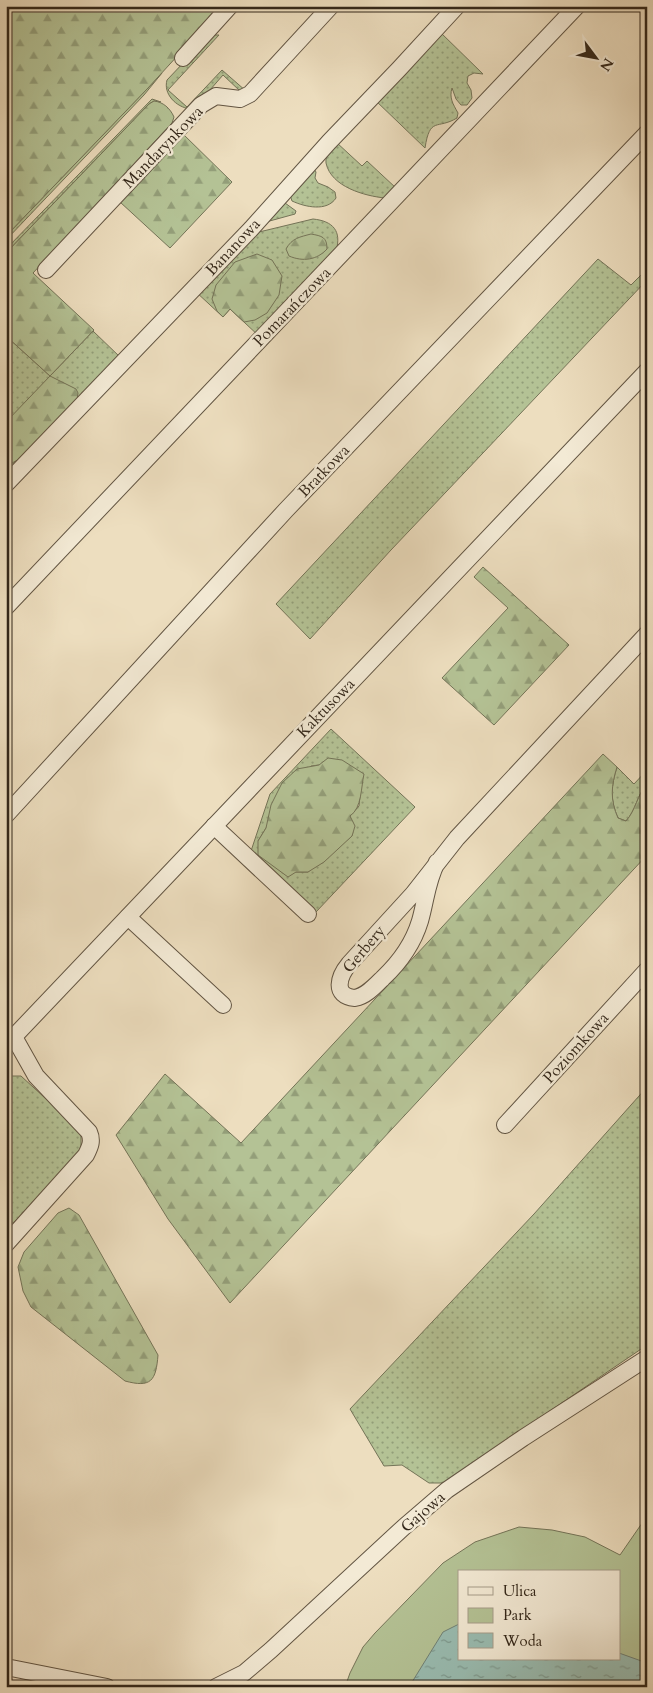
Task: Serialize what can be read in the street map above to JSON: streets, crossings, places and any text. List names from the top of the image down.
{
  "streets": {
    "street": [
      "Mandarynkowa",
      "Bananowa",
      "Pomarańczowa",
      "Bratkowa",
      "Kaktusowa",
      "Gerbery",
      "Poziomkowa",
      "Gajowa"
    ]
  },
  "legend": ["Ulica", "Park", "Woda"],
  "north": "bottom right"
}
